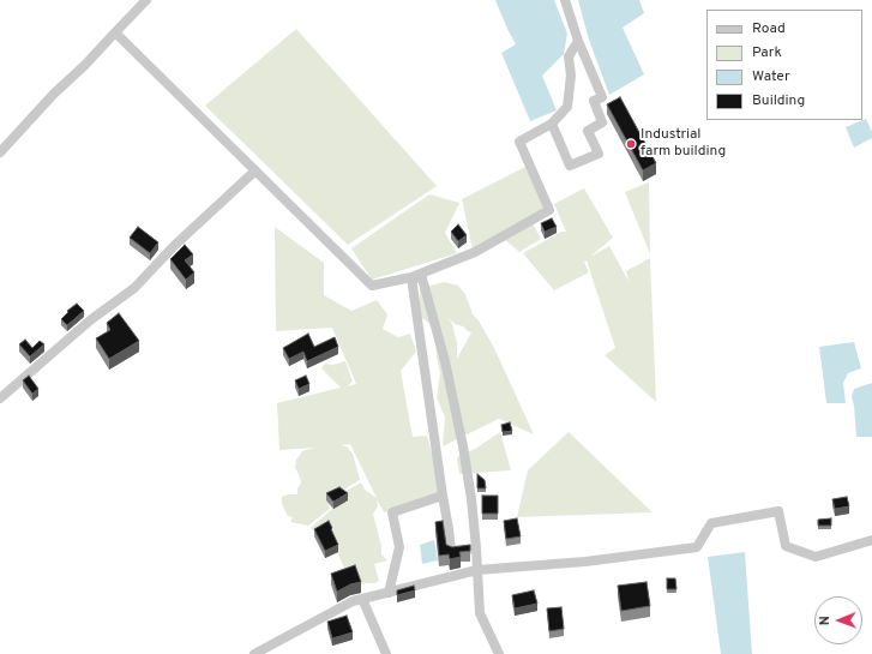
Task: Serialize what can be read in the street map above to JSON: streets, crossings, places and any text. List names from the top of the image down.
{
  "places": ["Industrial farm building"],
  "legend": [
    "Road",
    "Park",
    "Water",
    "Building"
  ],
  "north": "left"
}
